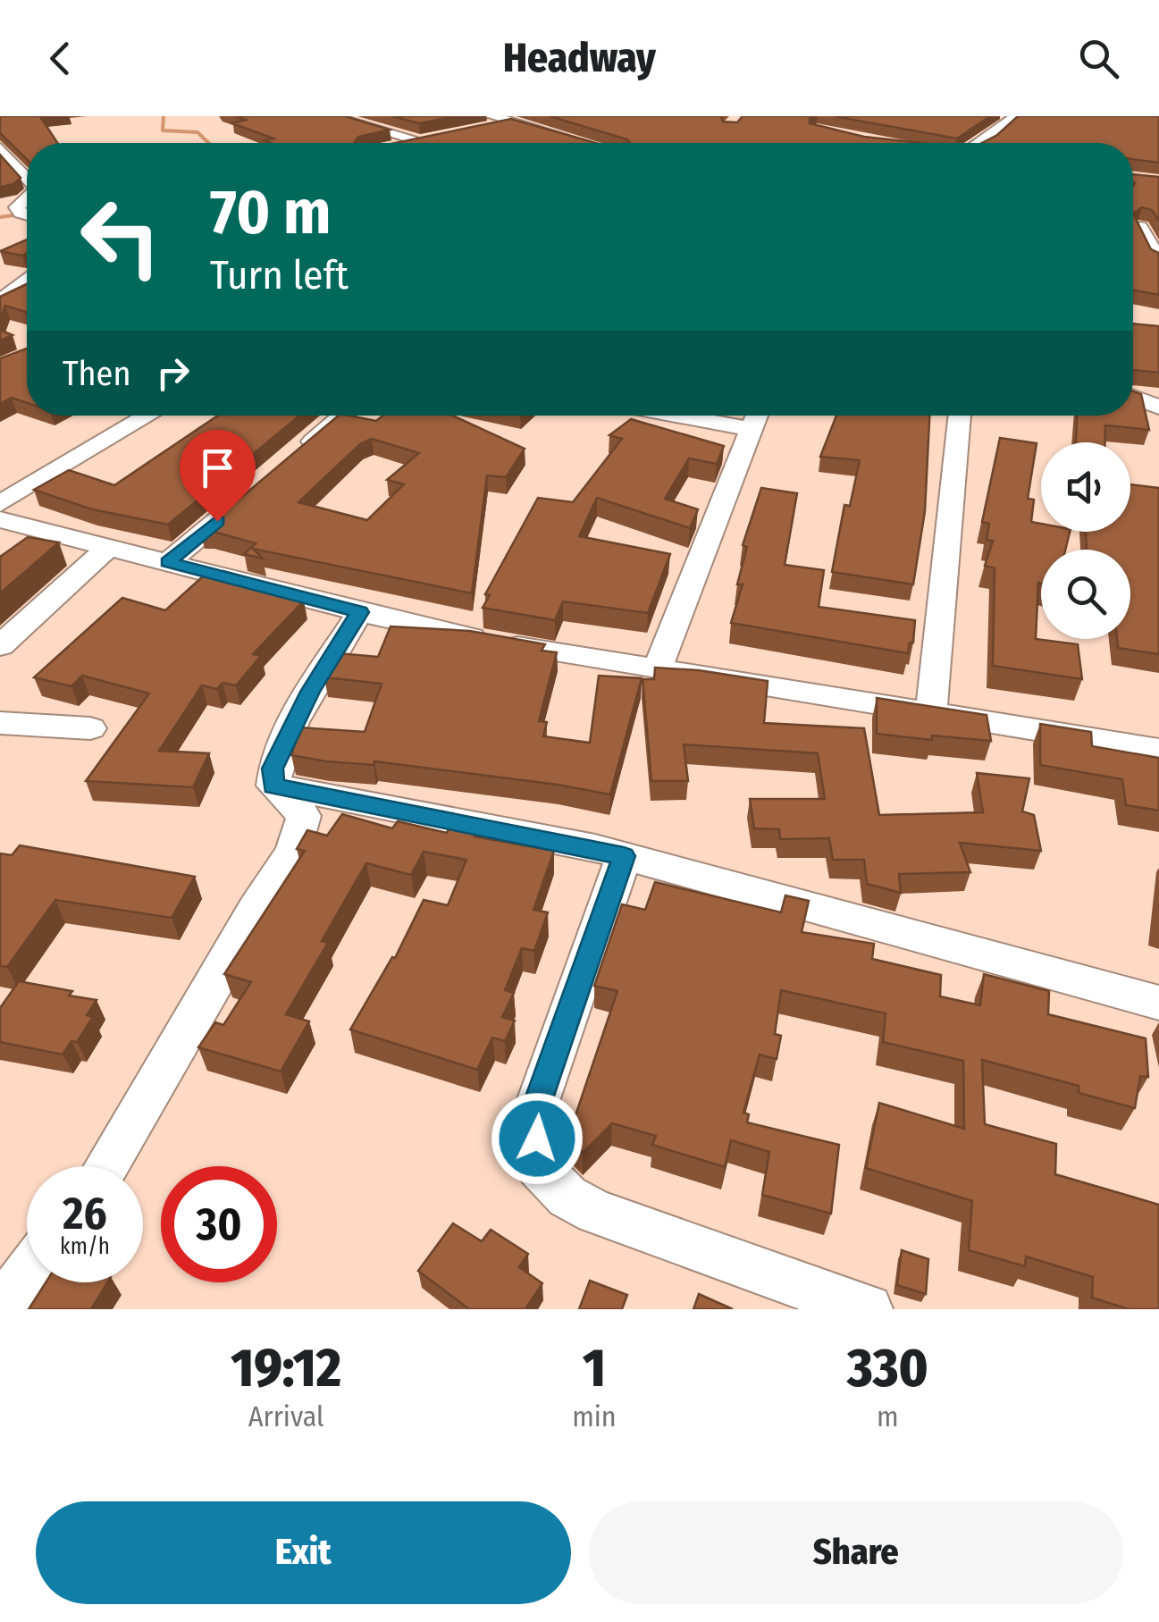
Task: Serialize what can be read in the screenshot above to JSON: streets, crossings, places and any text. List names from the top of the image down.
{
  "page": {
    "header": "Headway",
    "turn": ["70 m", "Turn left"],
    "then": "Then",
    "speed": "26 km/h",
    "limit": "30",
    "eta": [
      "19:12",
      "Arrival",
      "1",
      "min",
      "330",
      "m"
    ],
    "buttons": ["Exit", "Share"]
  }
}
